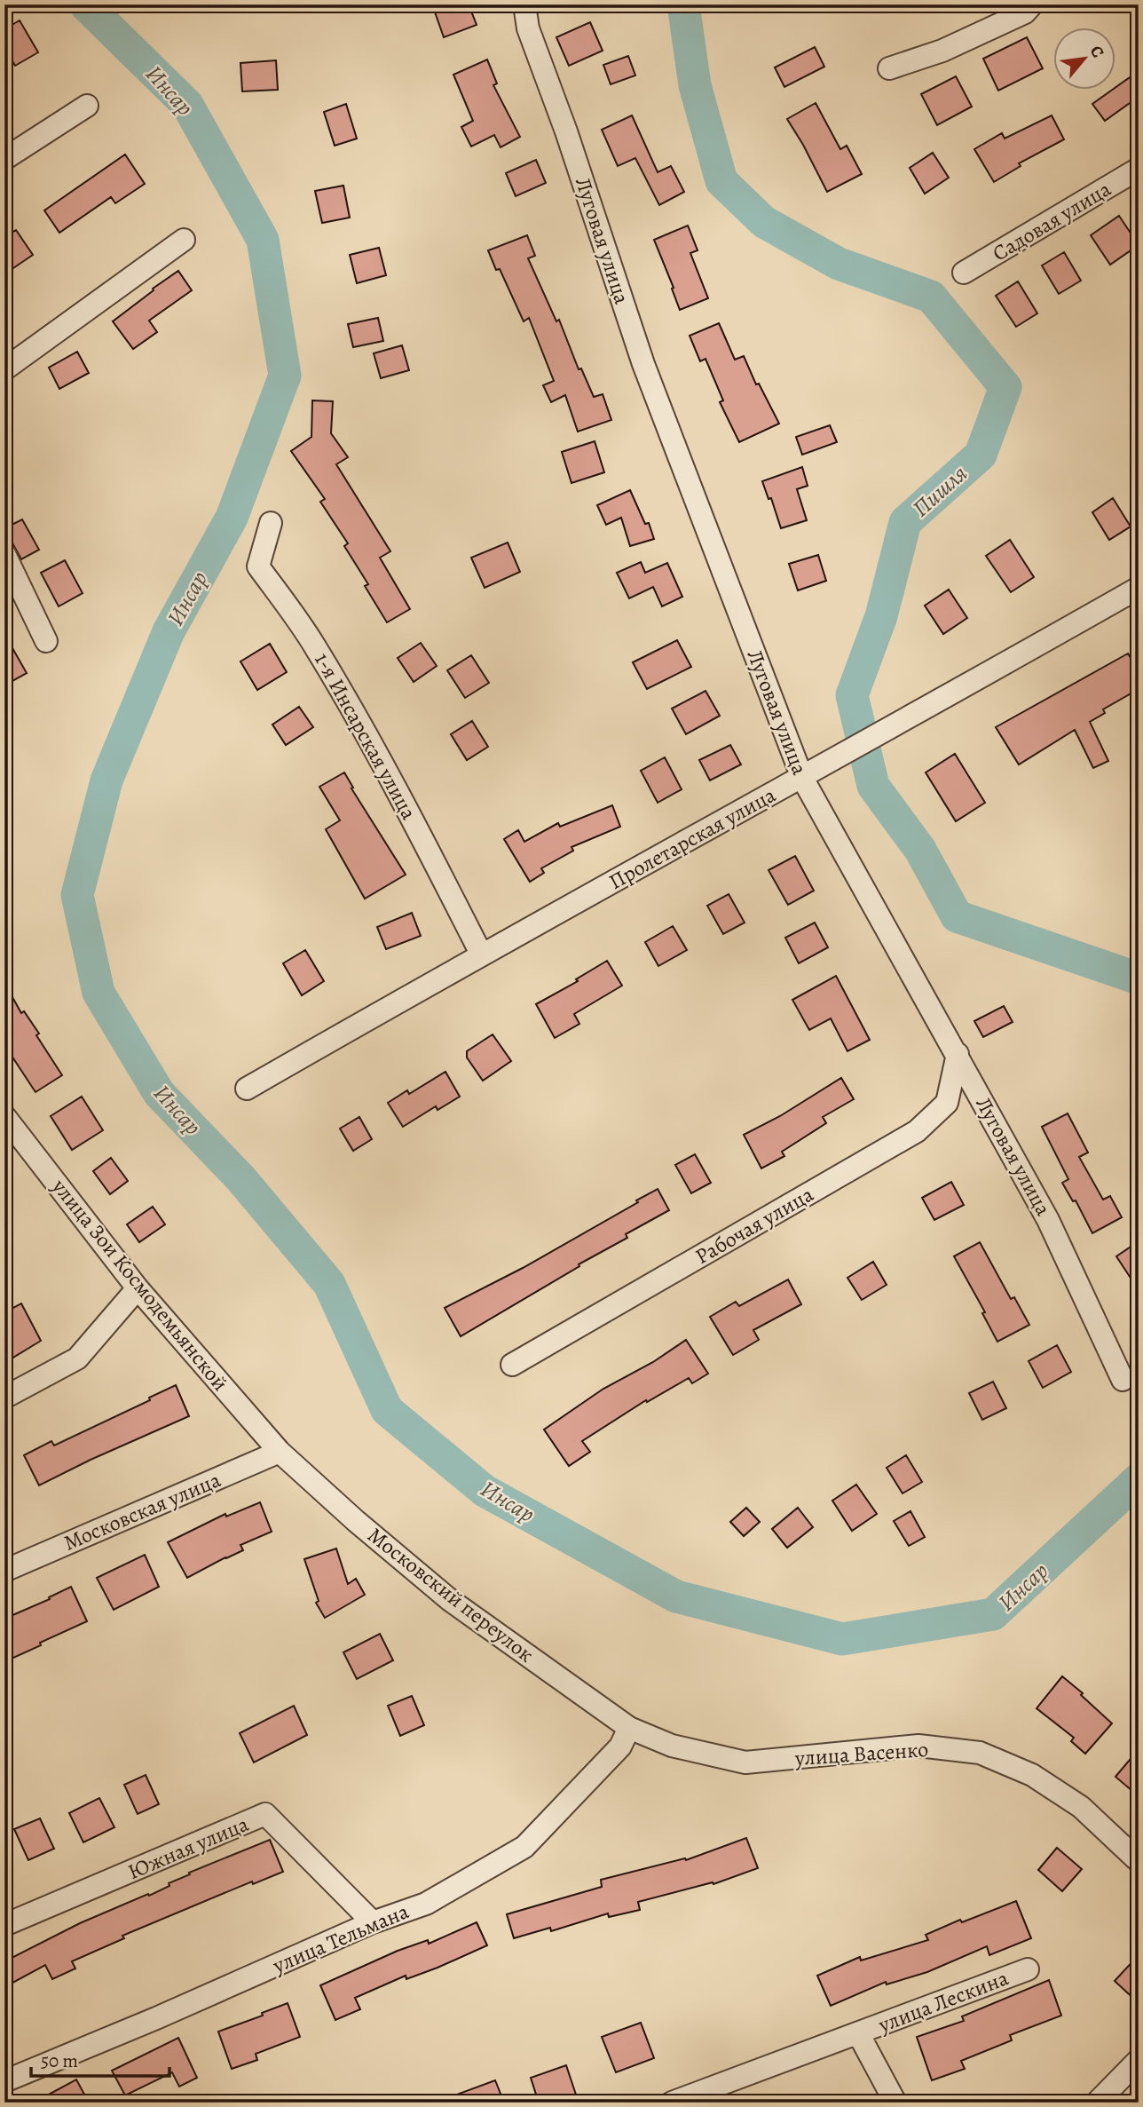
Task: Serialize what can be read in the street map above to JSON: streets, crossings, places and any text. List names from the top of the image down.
{
  "streets": {
    "street": [
      "Садовая улица",
      "Луговая улица",
      "1-я Инсарская улица",
      "Пролетарская улица",
      "Рабочая улица",
      "улица Зои Космодемьянской",
      "Московская улица",
      "Московский переулок",
      "улица Васенко",
      "Южная улица",
      "улица Тельмана",
      "улица Лескина"
    ]
  },
  "crossings": [
    ["Луговая улица", "Пролетарская улица"],
    ["Луговая улица", "Рабочая улица"],
    ["1-я Инсарская улица", "Пролетарская улица"],
    ["улица Зои Космодемьянской", "Московская улица"],
    ["улица Зои Космодемьянской", "Московский переулок"],
    ["Московская улица", "Московский переулок"],
    ["Московский переулок", "улица Васенко"],
    ["Московский переулок", "улица Тельмана"],
    ["улица Васенко", "улица Тельмана"],
    ["Южная улица", "улица Тельмана"]
  ],
  "water": ["Инсар", "Пишля"],
  "scale_bar": "50 m",
  "north": "top right"
}
